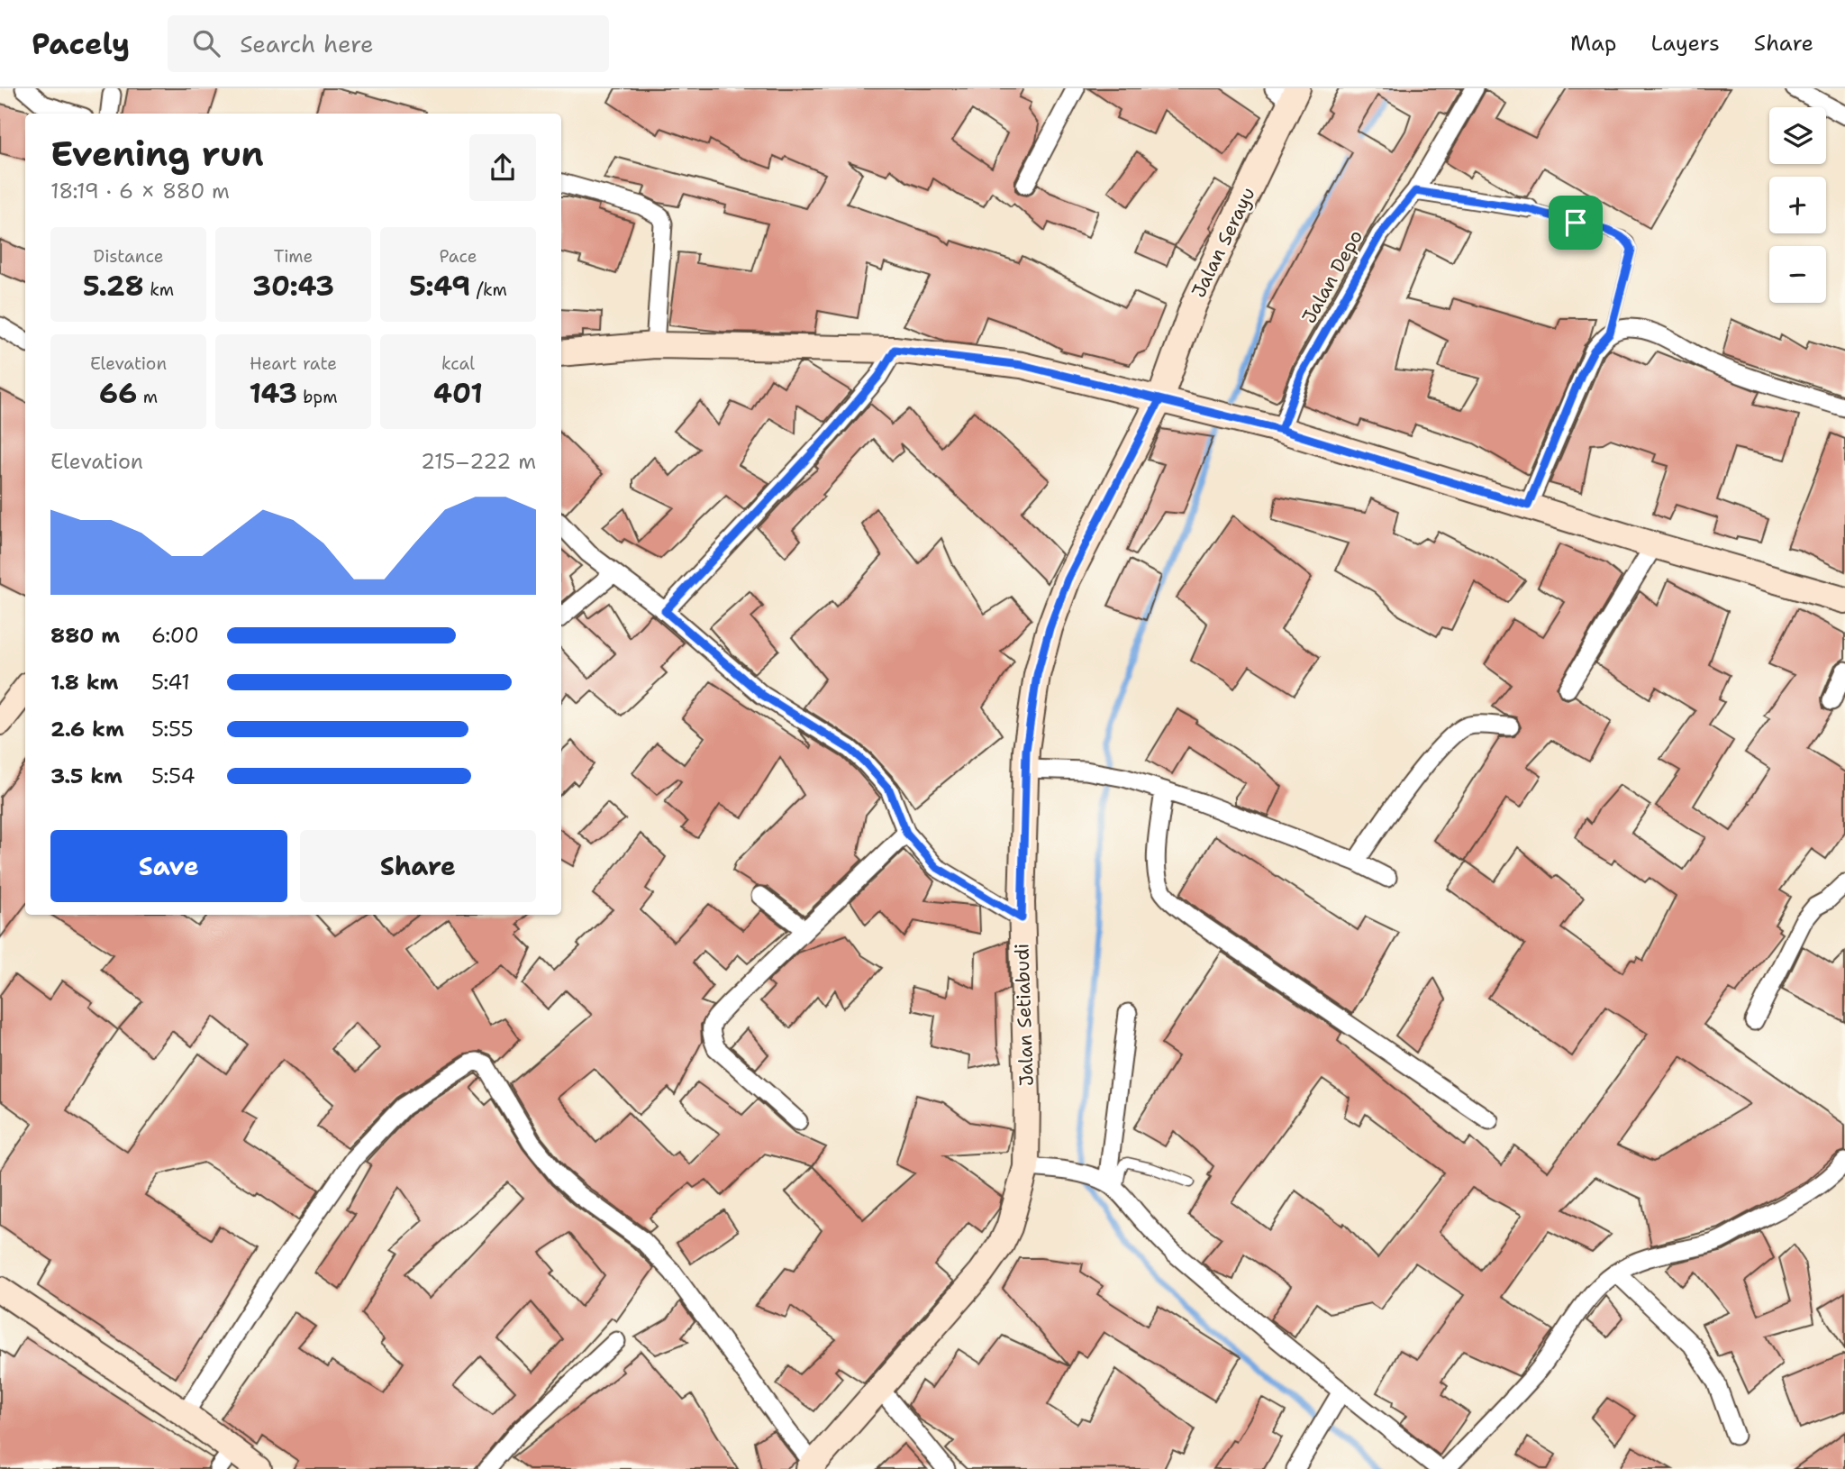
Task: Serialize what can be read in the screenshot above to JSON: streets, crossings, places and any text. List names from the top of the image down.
{
  "streets": {
    "street": ["Jalan Serayu", "Jalan Depo", "Jalan Setiabudi"]
  },
  "crossings": [
    ["Jalan Serayu", "Jalan Setiabudi"]
  ],
  "page": {
    "header": "Pacely",
    "search": "Search here",
    "nav": ["Map", "Layers", "Share"],
    "map_buttons": ["+", "−"],
    "heading": ["Evening run", "18:19 · 6 × 880 m"],
    "stats": [
      ["Distance", "5.28 km"],
      ["Time", "30:43"],
      ["Pace", "5:49 /km"],
      ["Elevation", "66 m"],
      ["Heart rate", "143 bpm"],
      ["kcal", "401"]
    ],
    "chart": ["Elevation", "215–222 m"],
    "list": [
      {
        "name": "880 m",
        "note": "6:00"
      },
      {
        "name": "1.8 km",
        "note": "5:41"
      },
      {
        "name": "2.6 km",
        "note": "5:55"
      },
      {
        "name": "3.5 km",
        "note": "5:54"
      }
    ],
    "buttons": ["Save", "Share"]
  }
}
